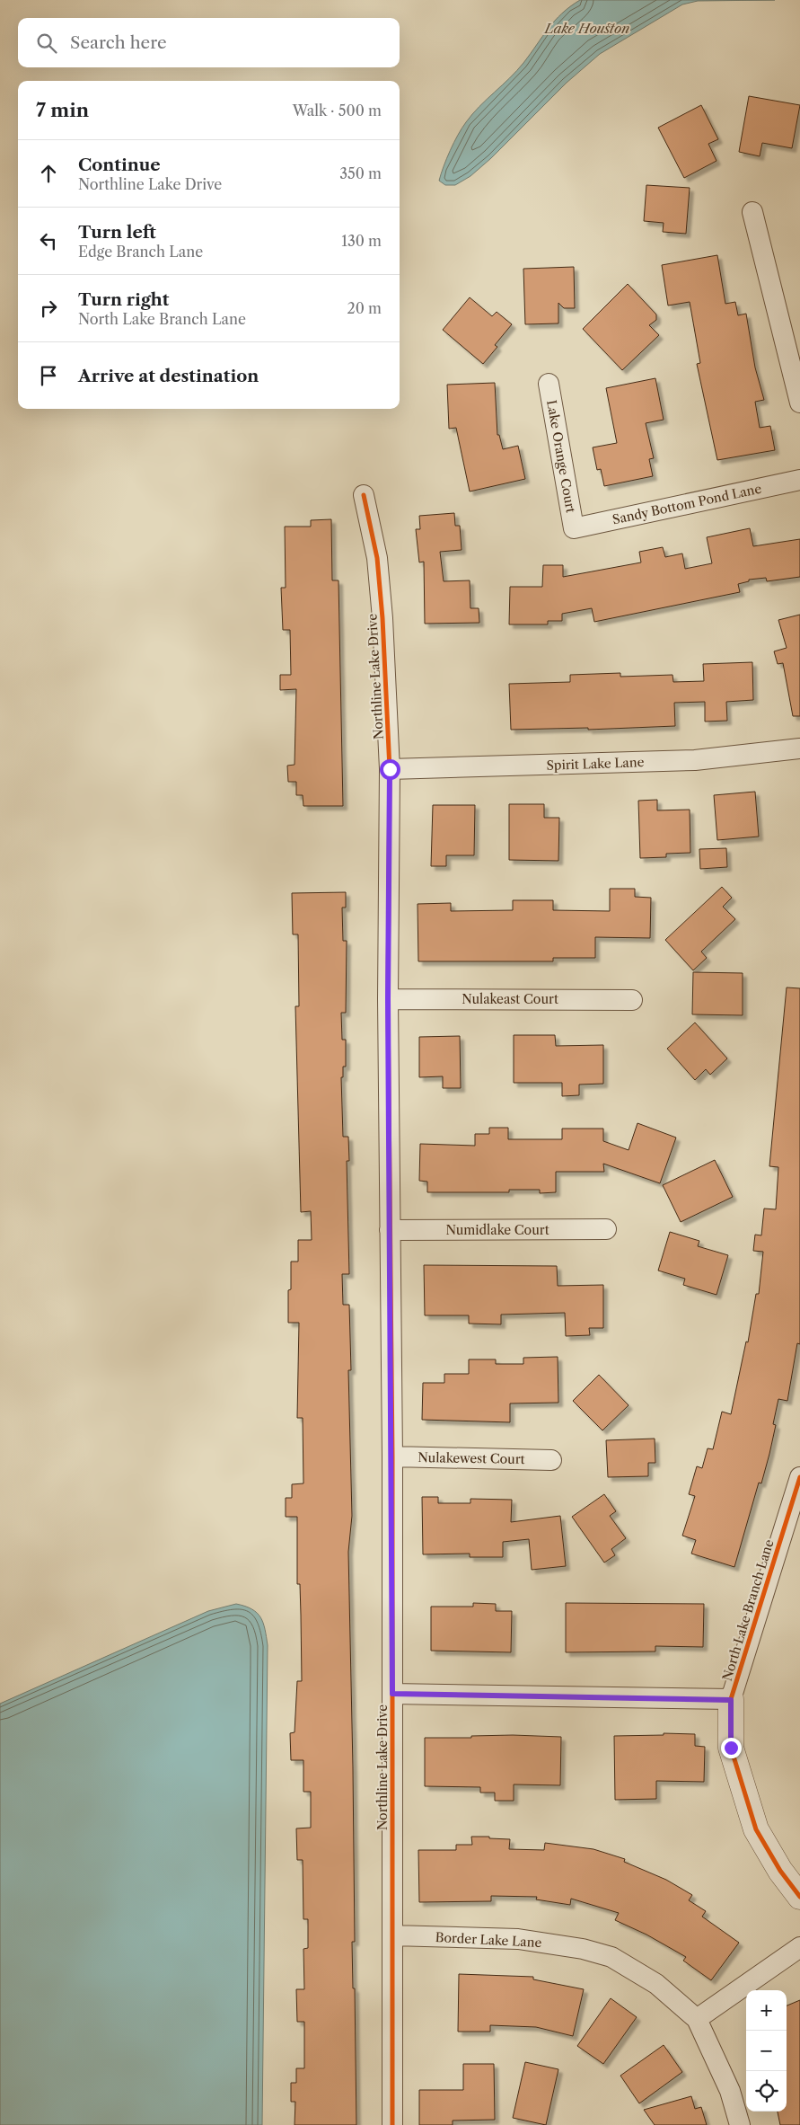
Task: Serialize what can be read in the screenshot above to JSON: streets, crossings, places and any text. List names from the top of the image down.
{
  "streets": {
    "street": [
      "Lake Orange Court",
      "Sandy Bottom Pond Lane",
      "Northline Lake Drive",
      "Spirit Lake Lane",
      "Nulakeast Court",
      "Numidlake Court",
      "Nulakewest Court",
      "North Lake Branch Lane",
      "Border Lake Lane"
    ]
  },
  "crossings": [
    ["Lake Orange Court", "Sandy Bottom Pond Lane"],
    ["Northline Lake Drive", "Spirit Lake Lane"],
    ["Northline Lake Drive", "Nulakeast Court"],
    ["Northline Lake Drive", "Numidlake Court"],
    ["Northline Lake Drive", "Nulakewest Court"],
    ["Northline Lake Drive", "Border Lake Lane"]
  ],
  "water": ["Lake Houston"],
  "page": {
    "search": "Search here",
    "heading": ["7 min", "Walk · 500 m"],
    "list": [
      ["Continue", "Northline Lake Drive", "350 m"],
      ["Turn left", "Edge Branch Lane", "130 m"],
      ["Turn right", "North Lake Branch Lane", "20 m"],
      "Arrive at destination"
    ],
    "map_buttons": ["+", "−"]
  }
}
